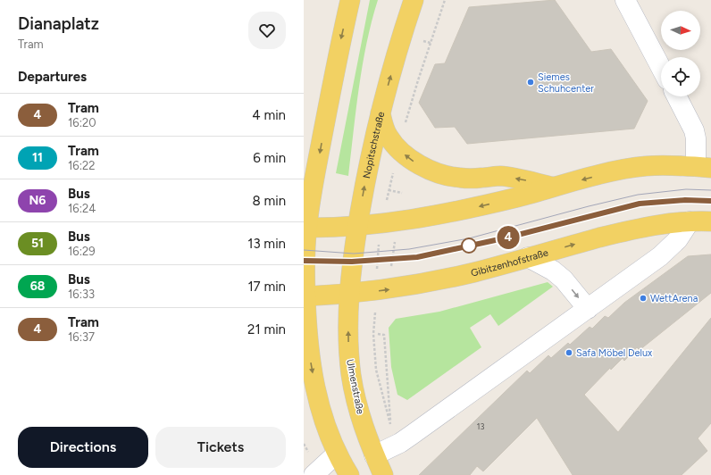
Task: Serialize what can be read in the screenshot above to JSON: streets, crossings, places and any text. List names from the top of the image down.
{
  "streets": {
    "main road": ["Nopitschstraße", "Gibitzenhofstraße", "Ulmenstraße"]
  },
  "crossings": [
    ["Nopitschstraße", "Gibitzenhofstraße"],
    ["Nopitschstraße", "Ulmenstraße"],
    ["Gibitzenhofstraße", "Ulmenstraße"]
  ],
  "places": ["Siemes Schuhcenter", "WettArena", "Safa Möbel Delux"],
  "lines": ["tram line 4"],
  "house_numbers": ["13"],
  "north": "right",
  "page": {
    "heading": [
      ["Dianaplatz", "Tram"],
      "Departures"
    ],
    "on_map": "4",
    "list": [
      {
        "mark": "4",
        "name": "Tram",
        "note": "16:20",
        "value": "4 min"
      },
      {
        "mark": "11",
        "name": "Tram",
        "note": "16:22",
        "value": "6 min"
      },
      {
        "mark": "N6",
        "name": "Bus",
        "note": "16:24",
        "value": "8 min"
      },
      {
        "mark": "51",
        "name": "Bus",
        "note": "16:29",
        "value": "13 min"
      },
      {
        "mark": "68",
        "name": "Bus",
        "note": "16:33",
        "value": "17 min"
      },
      {
        "mark": "4",
        "name": "Tram",
        "note": "16:37",
        "value": "21 min"
      }
    ],
    "buttons": ["Directions", "Tickets"]
  }
}
